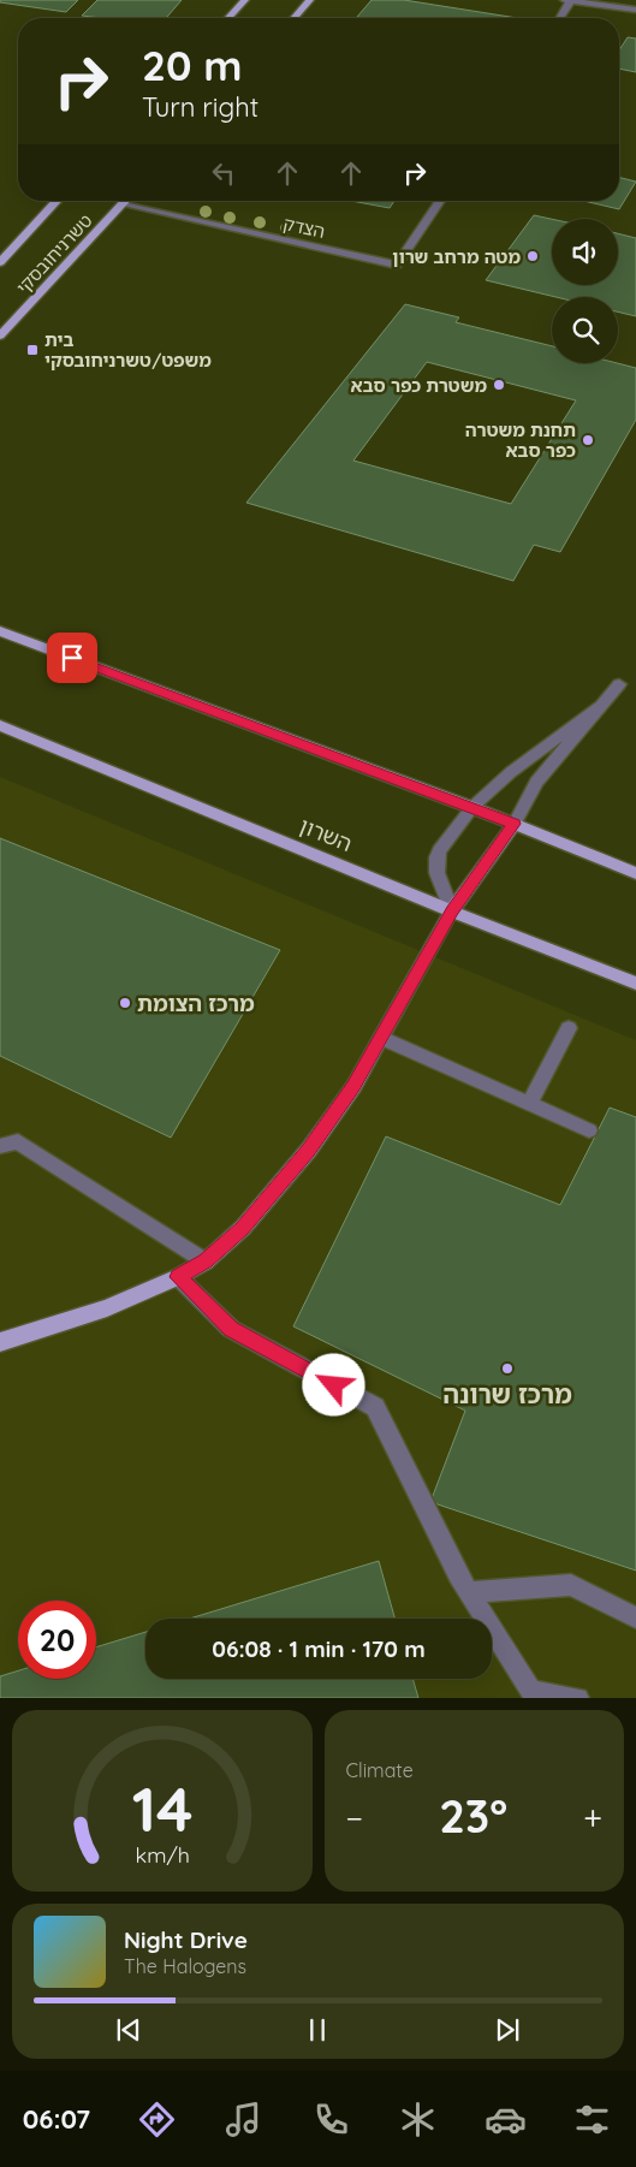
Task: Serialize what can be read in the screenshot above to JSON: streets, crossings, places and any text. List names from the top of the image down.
{
  "streets": {
    "main road": ["טשרניחובסקי", "השרון"],
    "street": ["הצדק"]
  },
  "crossings": [
    ["הצדק", "טשרניחובסקי"]
  ],
  "places": {
    "other": [
      "מטה מרחב שרון",
      "משטרת כפר סבא",
      "תחנת משטרה כפר סבא",
      "מרכז הצומת",
      "מרכז שרונה"
    ],
    "transit": ["בית משפט/טשרניחובסקי"]
  },
  "page": {
    "turn": ["20 m", "Turn right"],
    "limit": "20",
    "trip": "06:08 · 1 min · 170 m",
    "tile": "Climate",
    "heat": ["−", "23°", "+"],
    "song": ["Night Drive", "The Halogens"],
    "tabs": "06:07",
    "gauge": ["14", "km/h"]
  }
}
